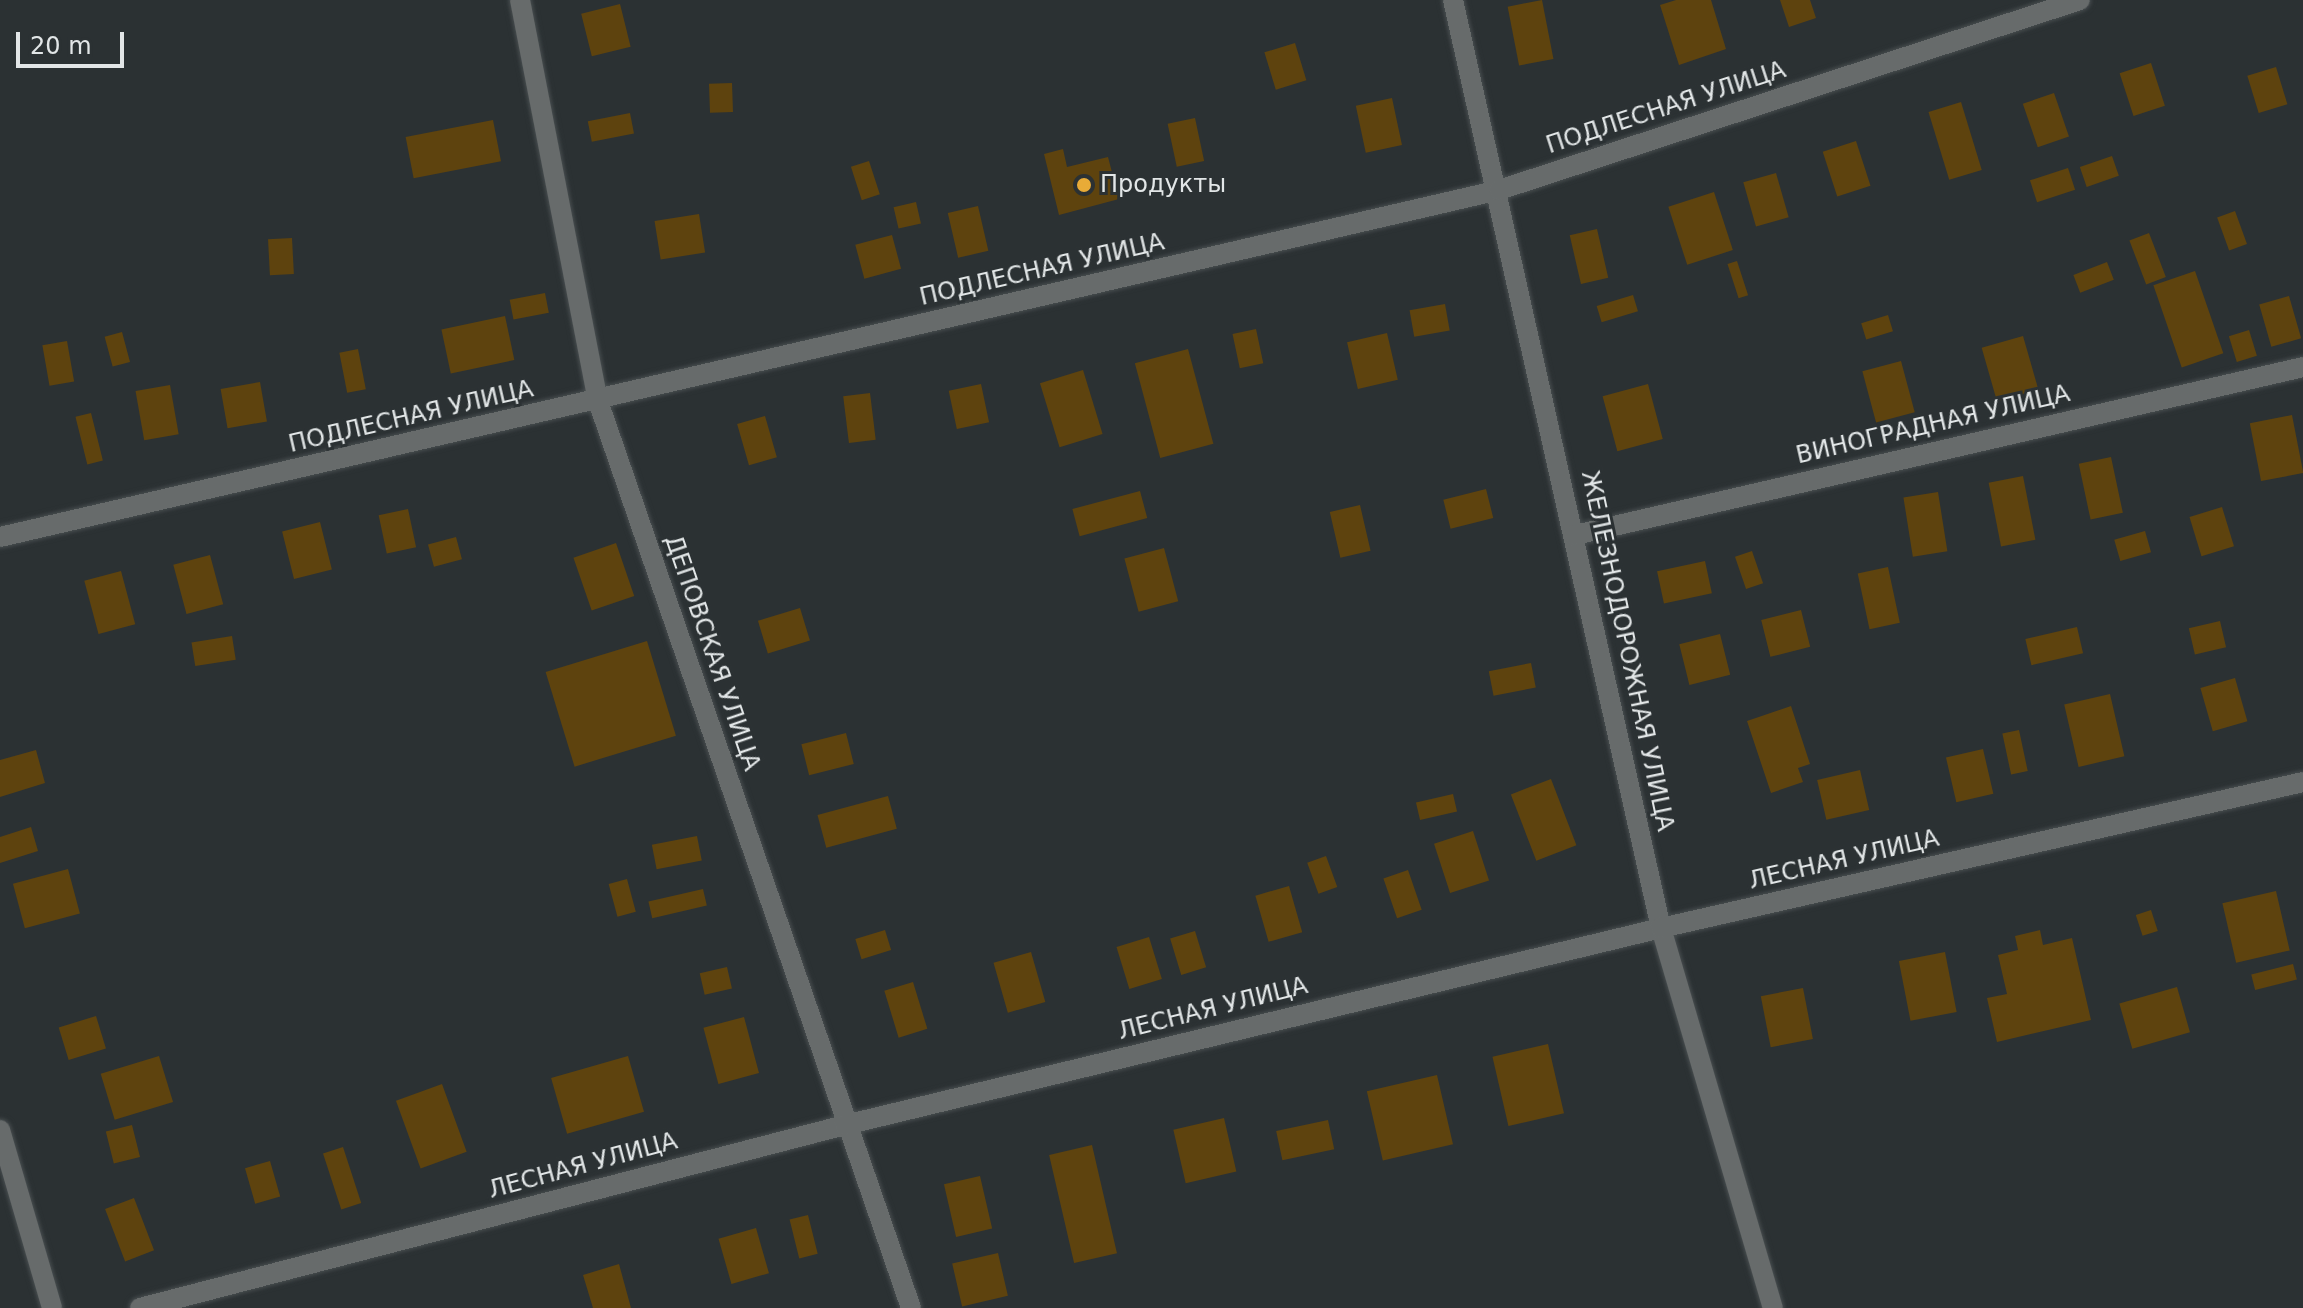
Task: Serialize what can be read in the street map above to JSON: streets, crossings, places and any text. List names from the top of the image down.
{
  "streets": {
    "street": [
      "ПОДЛЕСНАЯ УЛИЦА",
      "ВИНОГРАДНАЯ УЛИЦА",
      "ЖЕЛЕЗНОДОРОЖНАЯ УЛИЦА",
      "ДЕПОВСКАЯ УЛИЦА",
      "ЛЕСНАЯ УЛИЦА"
    ]
  },
  "crossings": [
    ["ПОДЛЕСНАЯ УЛИЦА", "ЖЕЛЕЗНОДОРОЖНАЯ УЛИЦА"],
    ["ПОДЛЕСНАЯ УЛИЦА", "ДЕПОВСКАЯ УЛИЦА"],
    ["ВИНОГРАДНАЯ УЛИЦА", "ЖЕЛЕЗНОДОРОЖНАЯ УЛИЦА"],
    ["ЖЕЛЕЗНОДОРОЖНАЯ УЛИЦА", "ЛЕСНАЯ УЛИЦА"],
    ["ДЕПОВСКАЯ УЛИЦА", "ЛЕСНАЯ УЛИЦА"]
  ],
  "places": ["Продукты"],
  "scale_bar": "20 m"
}
